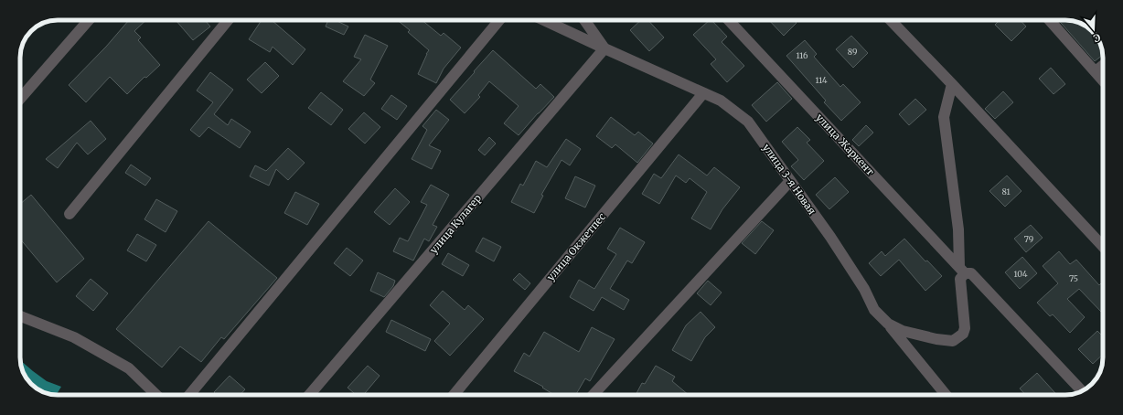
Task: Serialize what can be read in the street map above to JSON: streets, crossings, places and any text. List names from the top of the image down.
{
  "streets": {
    "street": [
      "улица Жаркент",
      "улица 3-я Новая",
      "улица Кулагер",
      "улица Окжетпес"
    ]
  },
  "crossings": [
    ["улица Жаркент", "улица 3-я Новая"],
    ["улица 3-я Новая", "улица Кулагер"],
    ["улица 3-я Новая", "улица Окжетпес"]
  ],
  "house_numbers": [
    "89",
    "116",
    "114",
    "81",
    "79",
    "104",
    "75"
  ],
  "north": "bottom"
}
